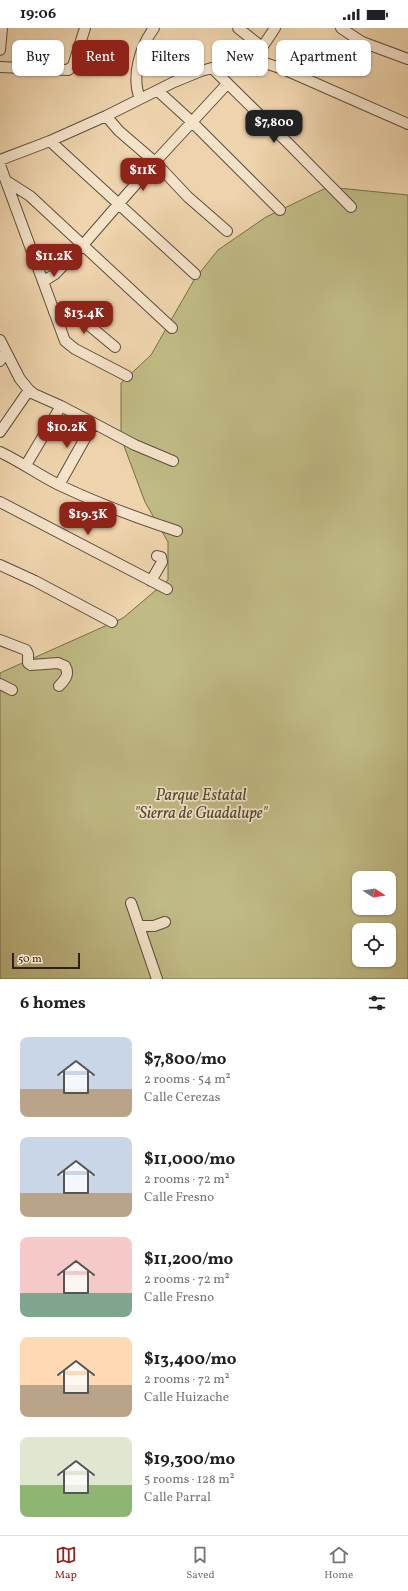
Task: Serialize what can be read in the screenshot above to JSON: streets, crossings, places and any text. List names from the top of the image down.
{
  "parks": ["Parque Estatal \"Sierra de Guadalupe\""],
  "scale_bar": "50 m",
  "north": "right",
  "page": {
    "status": "19:06",
    "chip": [
      "Buy",
      "Rent",
      "Filters",
      "New",
      "Apartment"
    ],
    "price": [
      "$7,800",
      "$11K",
      "$11.2K",
      "$13.4K",
      "$10.2K",
      "$19.3K"
    ],
    "scale": "50 m",
    "heading": "6 homes",
    "list": [
      {
        "name": "$7,800/mo",
        "note": "2 rooms · 54 m² · Calle Cerezas"
      },
      {
        "name": "$11,000/mo",
        "note": "2 rooms · 72 m² · Calle Fresno"
      },
      {
        "name": "$11,200/mo",
        "note": "2 rooms · 72 m² · Calle Fresno"
      },
      {
        "name": "$13,400/mo",
        "note": "2 rooms · 72 m² · Calle Huizache"
      },
      {
        "name": "$19,300/mo",
        "note": "5 rooms · 128 m² · Calle Parral"
      }
    ],
    "tabs": ["Map", "Saved", "Home"]
  }
}
